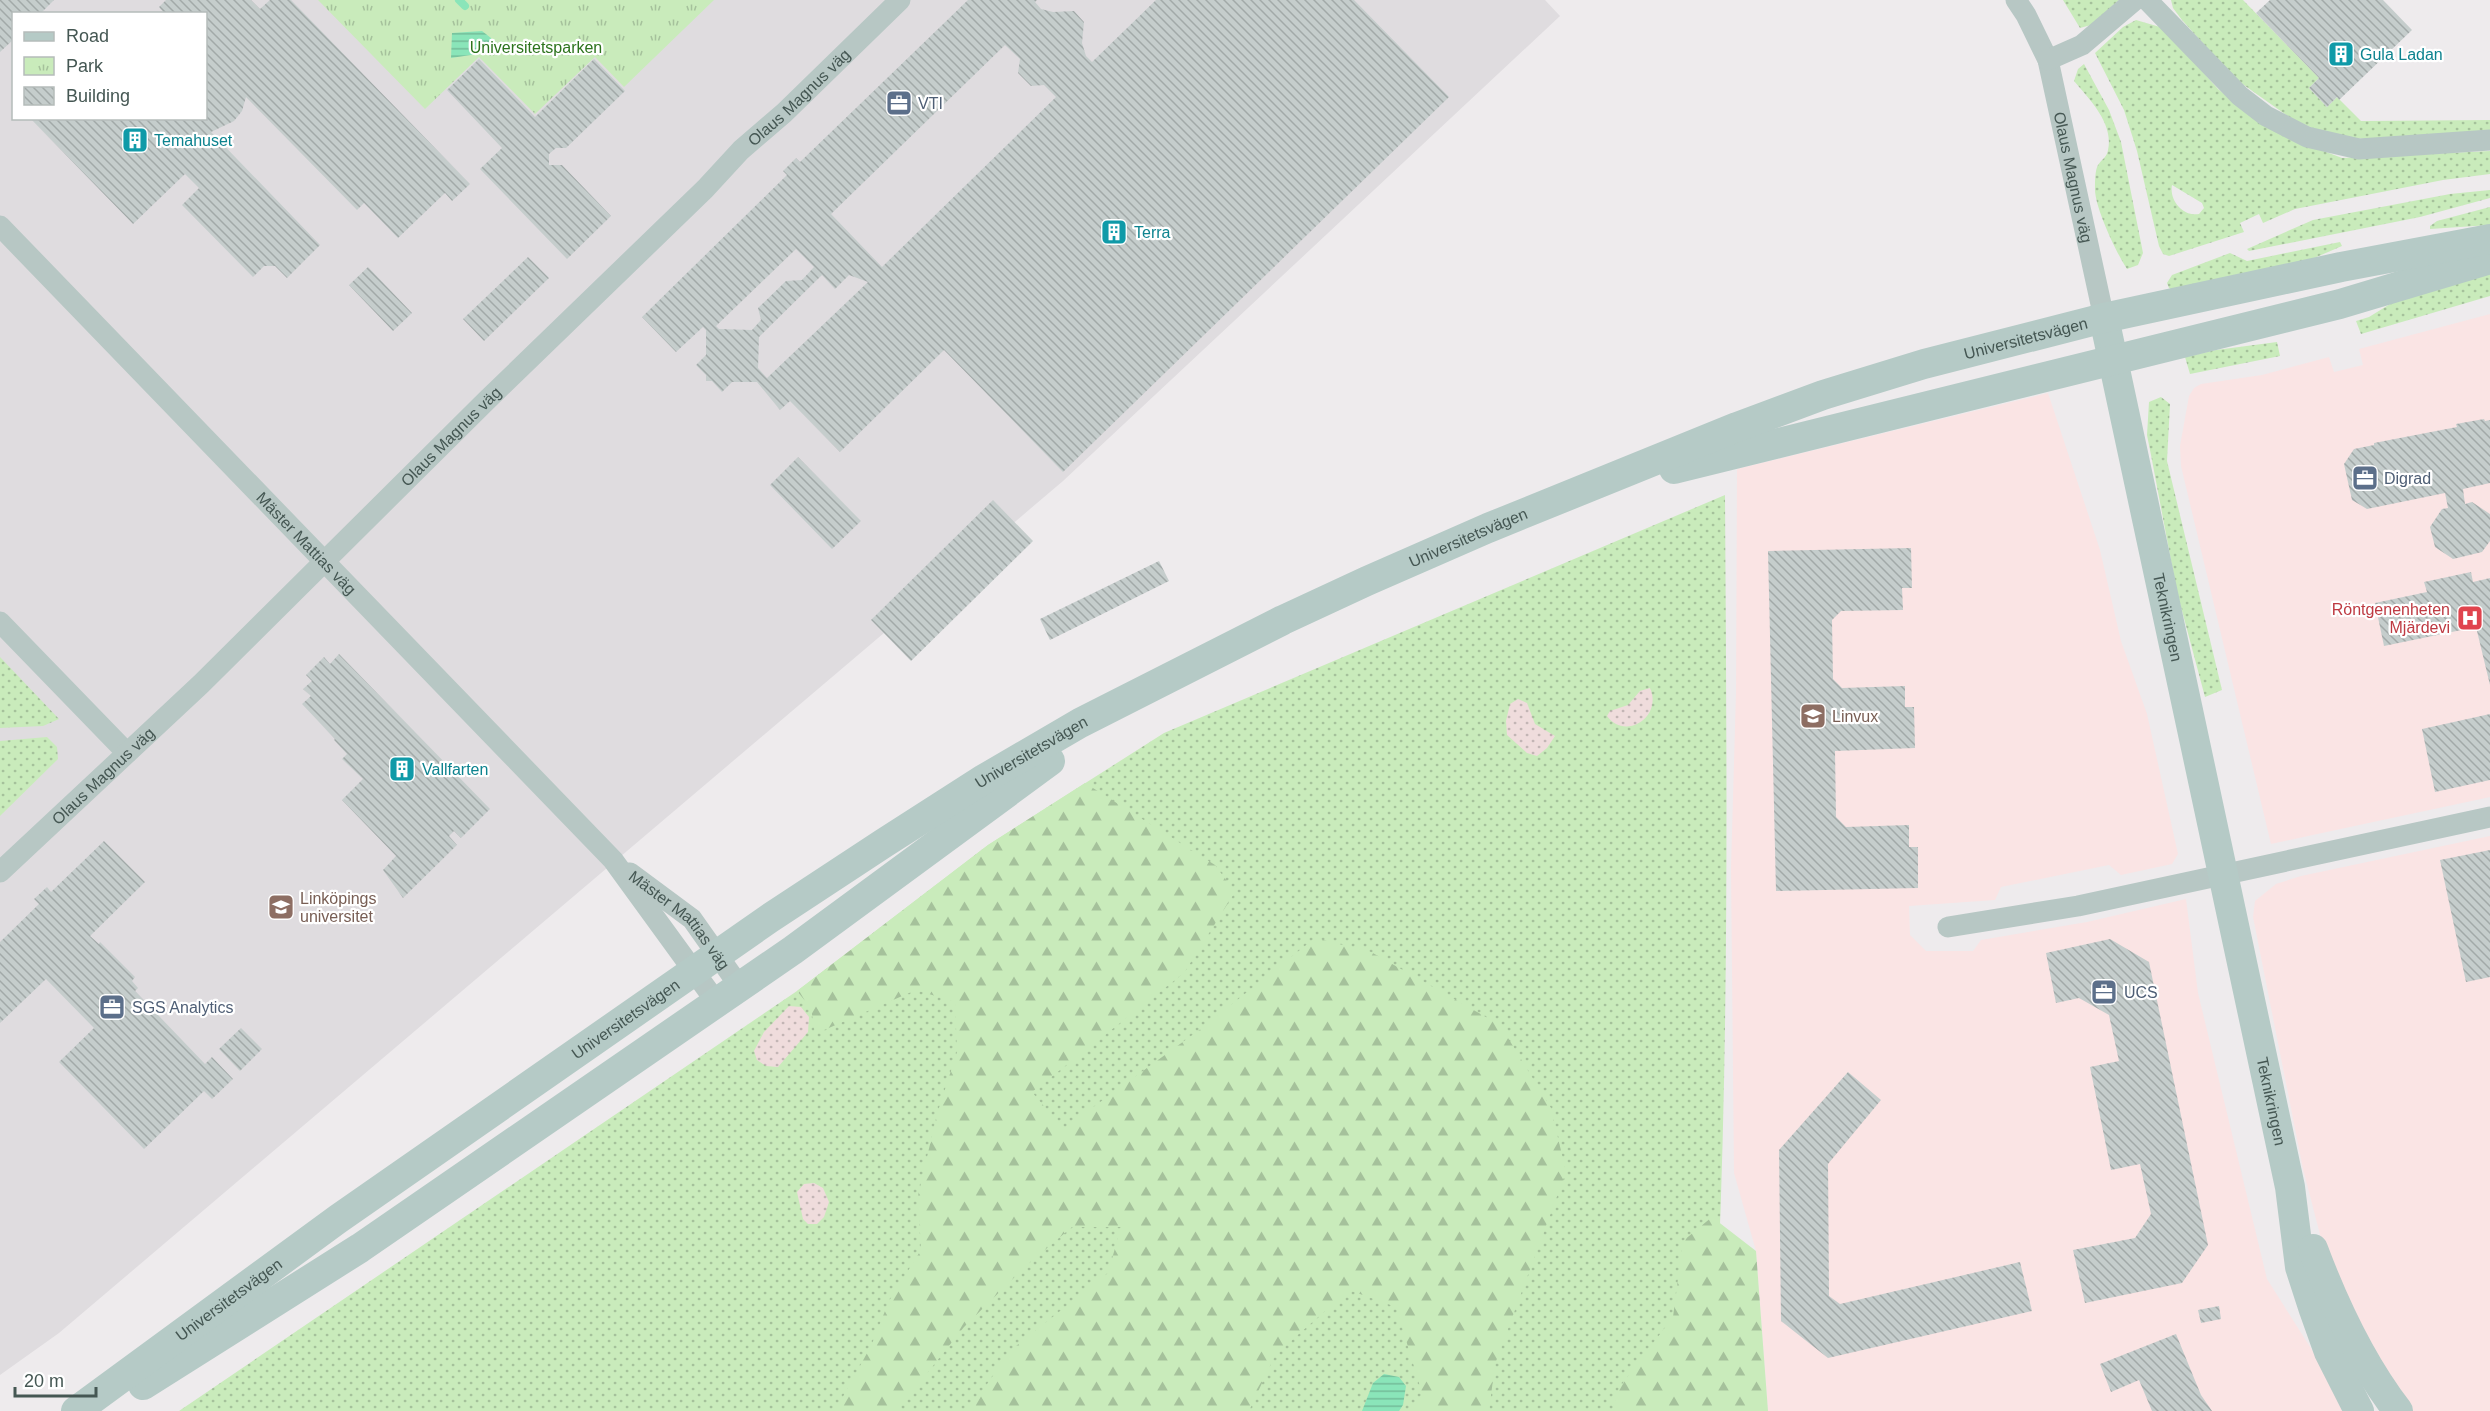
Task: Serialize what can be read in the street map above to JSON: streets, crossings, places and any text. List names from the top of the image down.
{
  "streets": {
    "main road": ["Olaus Magnus väg", "Universitetsvägen", "Teknikringen"],
    "street": ["Mäster Mattias väg"]
  },
  "crossings": [
    ["Olaus Magnus väg", "Universitetsvägen"],
    ["Olaus Magnus väg", "Mäster Mattias väg"],
    ["Olaus Magnus väg", "Teknikringen"],
    ["Universitetsvägen", "Mäster Mattias väg"],
    ["Universitetsvägen", "Teknikringen"]
  ],
  "parks": ["Universitetsparken"],
  "places": {
    "building": [
      "Gula Ladan",
      "Temahuset",
      "Terra",
      "Vallfarten"
    ],
    "office": [
      "VTI",
      "Digrad",
      "UCS",
      "SGS Analytics"
    ],
    "hospital": ["Röntgenenheten Mjärdevi"],
    "school or university": ["Linvux", "Linköpings universitet"]
  },
  "legend": ["Road", "Park", "Building"],
  "scale_bar": "20 m"
}
